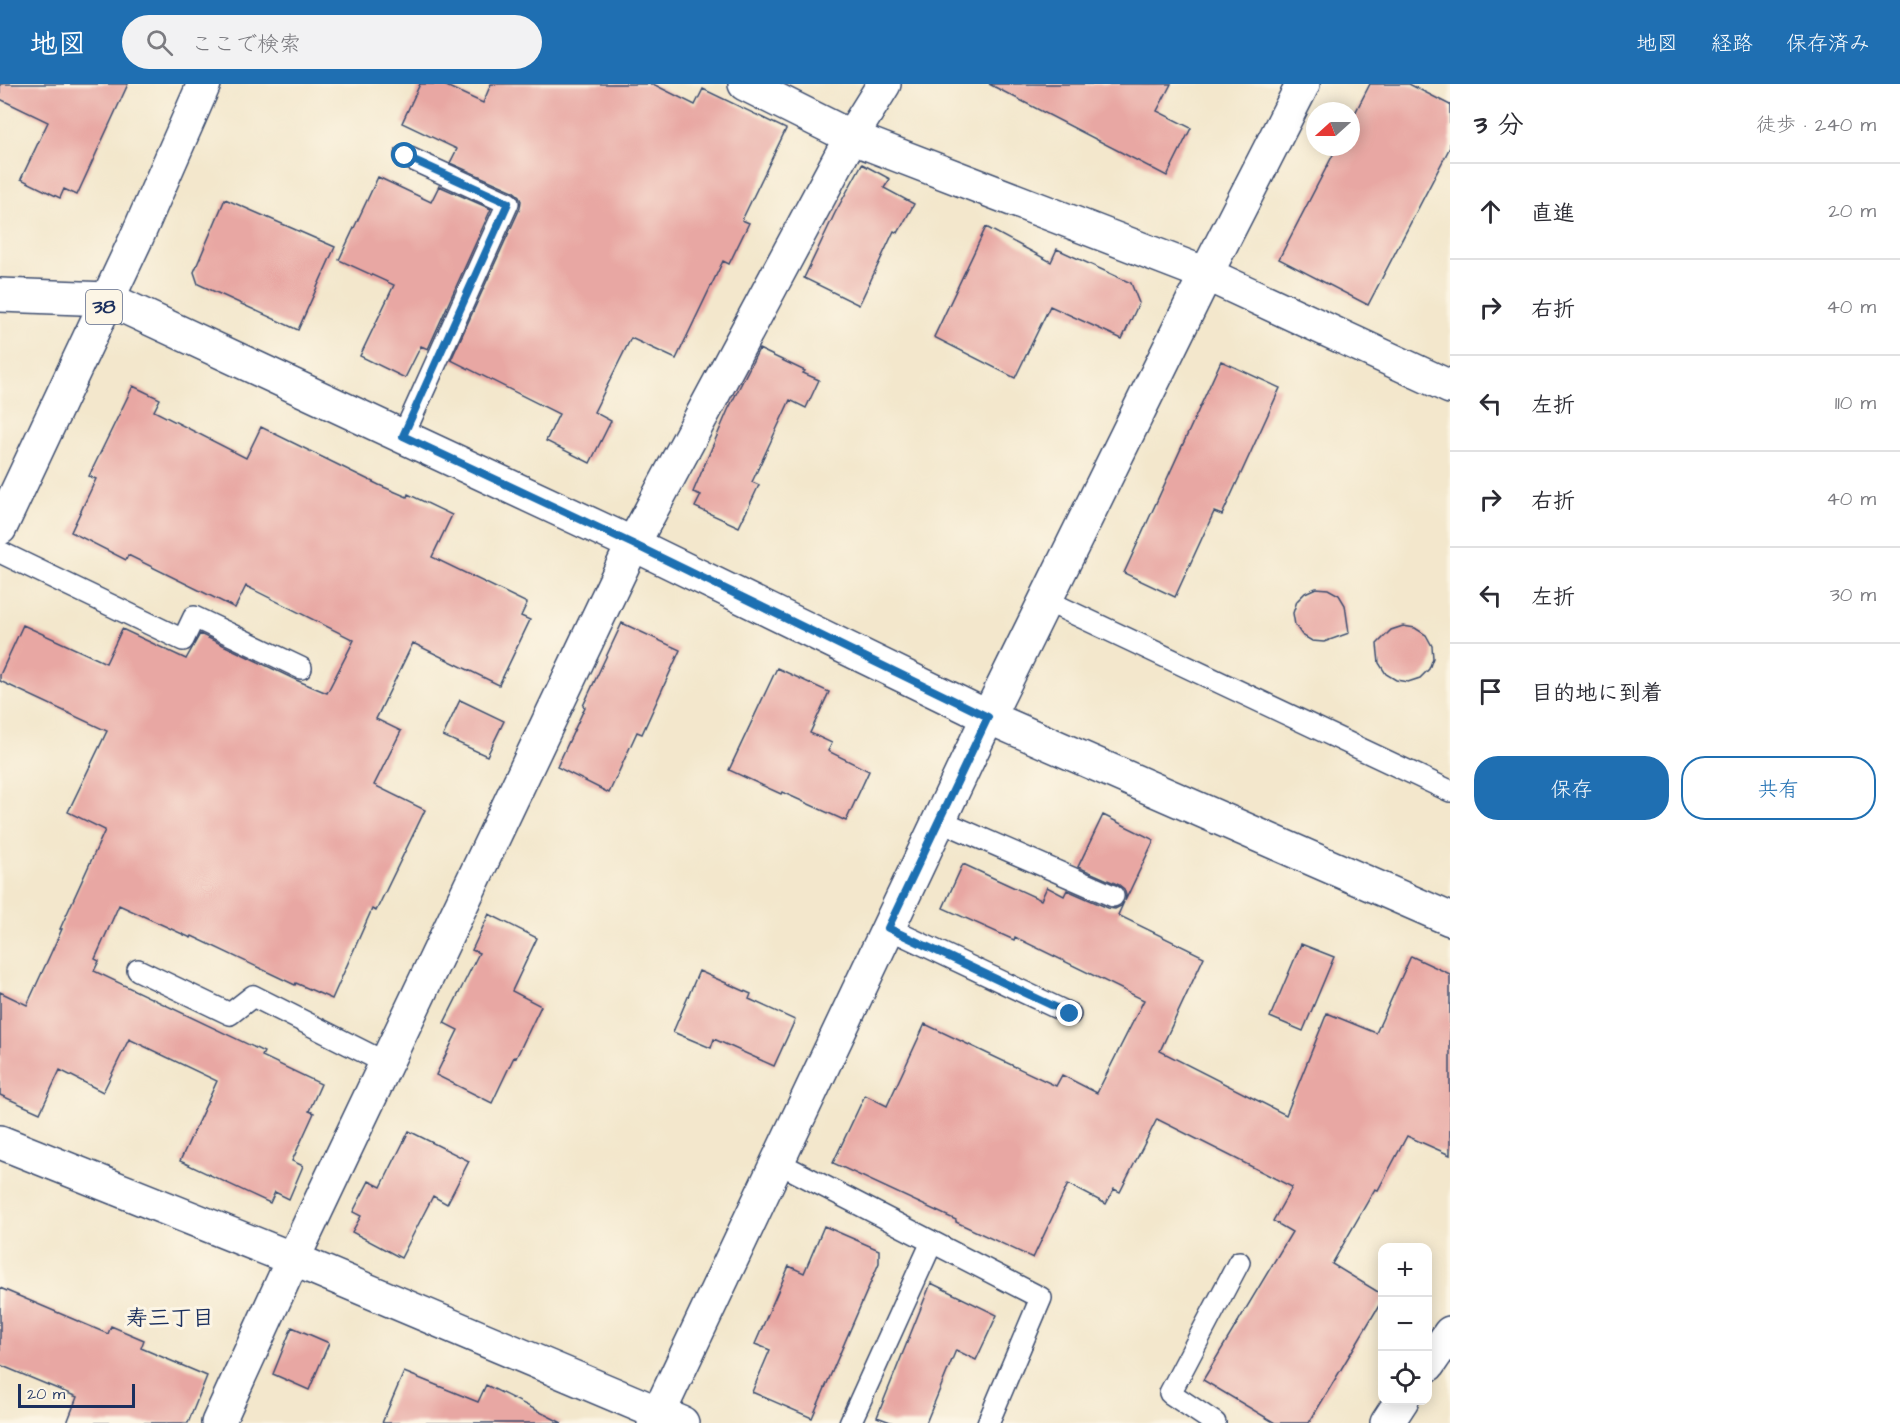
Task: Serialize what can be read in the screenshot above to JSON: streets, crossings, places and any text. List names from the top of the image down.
{
  "streets": {
    "main road": ["38"]
  },
  "districts": ["寿三丁目"],
  "scale_bar": "20 m",
  "north": "left",
  "page": {
    "header": "地図",
    "search": "ここで検索",
    "nav": ["地図", "経路", "保存済み"],
    "heading": ["3 分", "徒歩 · 240 m"],
    "list": [
      ["直進", "20 m"],
      ["右折", "40 m"],
      ["左折", "110 m"],
      ["右折", "40 m"],
      ["左折", "30 m"],
      "目的地に到着"
    ],
    "buttons": ["保存", "共有"],
    "map_buttons": ["+", "−"],
    "scale": "20 m"
  }
}
